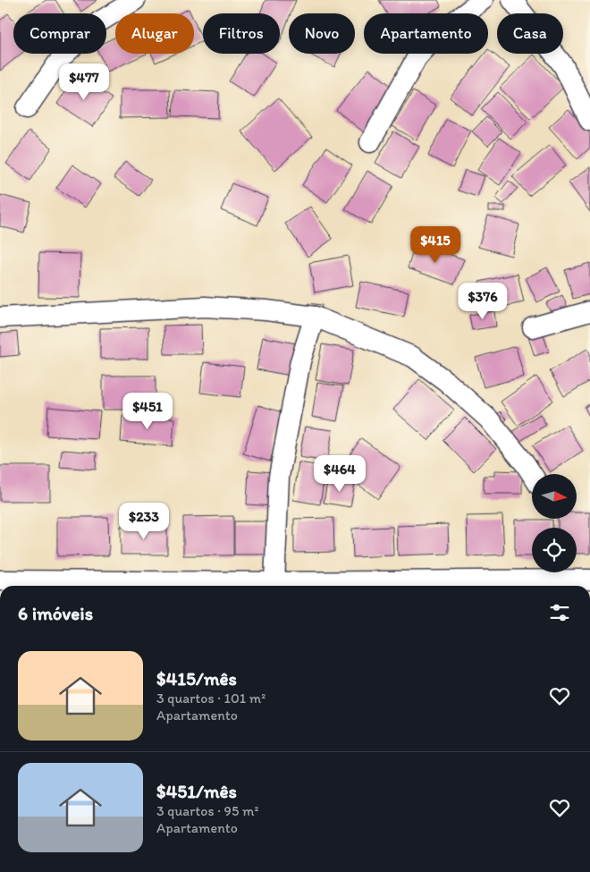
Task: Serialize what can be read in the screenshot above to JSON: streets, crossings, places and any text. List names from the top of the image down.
{
  "north": "right",
  "page": {
    "chip": [
      "Comprar",
      "Alugar",
      "Filtros",
      "Novo",
      "Apartamento",
      "Casa"
    ],
    "price": [
      "$477",
      "$415",
      "$376",
      "$451",
      "$464",
      "$233"
    ],
    "heading": "6 imóveis",
    "list": [
      {
        "name": "$415/mês",
        "note": "3 quartos · 101 m² · Apartamento"
      },
      {
        "name": "$451/mês",
        "note": "3 quartos · 95 m² · Apartamento"
      }
    ]
  }
}
